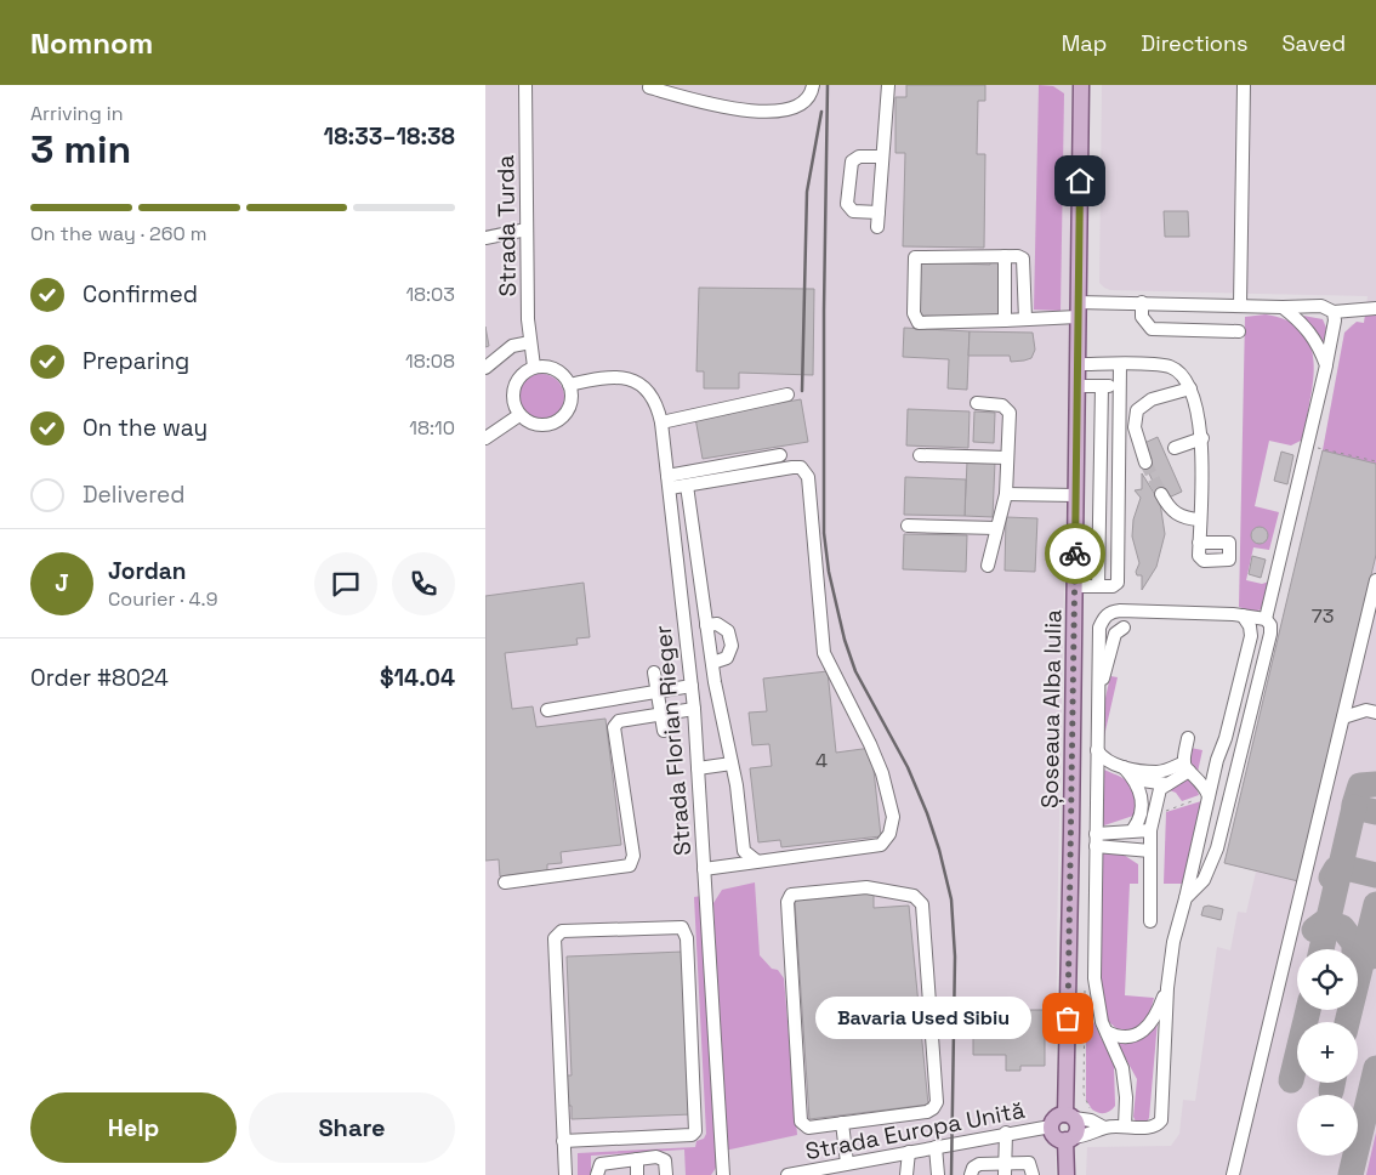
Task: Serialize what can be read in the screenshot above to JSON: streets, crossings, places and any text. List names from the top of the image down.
{
  "streets": {
    "main road": ["Șoseaua Alba Iulia"],
    "street": ["Strada Turda", "Strada Florian Rieger", "Strada Europa Unită"]
  },
  "crossings": [
    ["Strada Turda", "Strada Florian Rieger"],
    ["Șoseaua Alba Iulia", "Strada Europa Unită"]
  ],
  "places": ["Bavaria Used Sibiu"],
  "house_numbers": ["73", "4"],
  "page": {
    "header": "Nomnom",
    "nav": ["Map", "Directions", "Saved"],
    "heading": ["3 min", "Arriving in", "18:33–18:38"],
    "panel": [
      "Jordan",
      "Courier · 4.9",
      "Order #8024",
      "$14.04"
    ],
    "bar": "On the way · 260 m",
    "list": [
      ["Confirmed", "18:03"],
      ["Preparing", "18:08"],
      ["On the way", "18:10"],
      "Delivered"
    ],
    "round": "J",
    "map_buttons": ["+", "−"],
    "bubble": "Bavaria Used Sibiu",
    "buttons": ["Help", "Share"]
  }
}
